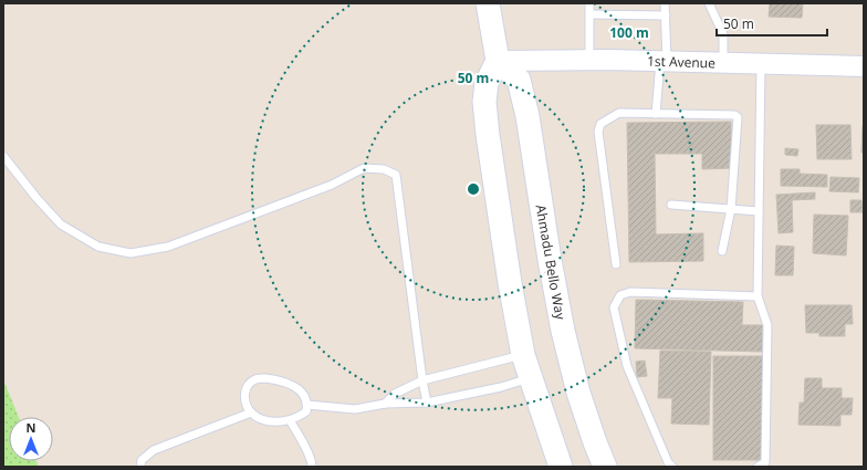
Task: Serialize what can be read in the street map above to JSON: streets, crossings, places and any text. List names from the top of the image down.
{
  "streets": {
    "main road": ["Ahmadu Bello Way"],
    "street": ["1st Avenue"]
  },
  "crossings": [
    ["1st Avenue", "Ahmadu Bello Way"]
  ],
  "scale_bar": "50 m",
  "north": "top",
  "rings": ["100 m", "50 m"]
}
